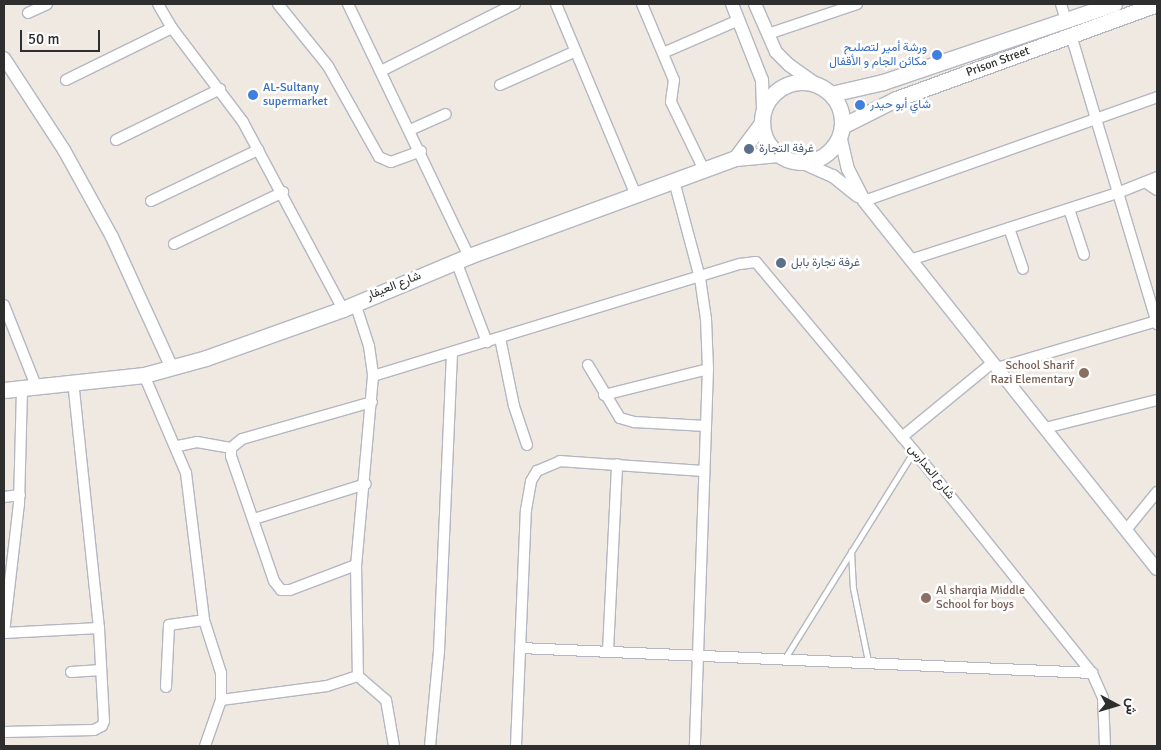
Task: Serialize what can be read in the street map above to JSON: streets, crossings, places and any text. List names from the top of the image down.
{
  "streets": {
    "main road": ["Prison Street", "شارع العيفار"],
    "street": ["شارع المدارس"]
  },
  "crossings": [
    ["Prison Street", "شارع العيفار"]
  ],
  "places": [
    "ورشة أمير لتصليح مكائن الجام و الأقفال",
    "AL-Sultany supermarket",
    "شاي أبو حيدر",
    "غرفة التجارة",
    "غرفة تجارة بابل",
    "School Sharif Razi Elementary",
    "Al sharqia Middle School for boys"
  ],
  "scale_bar": "50 m",
  "north": "right"
}
